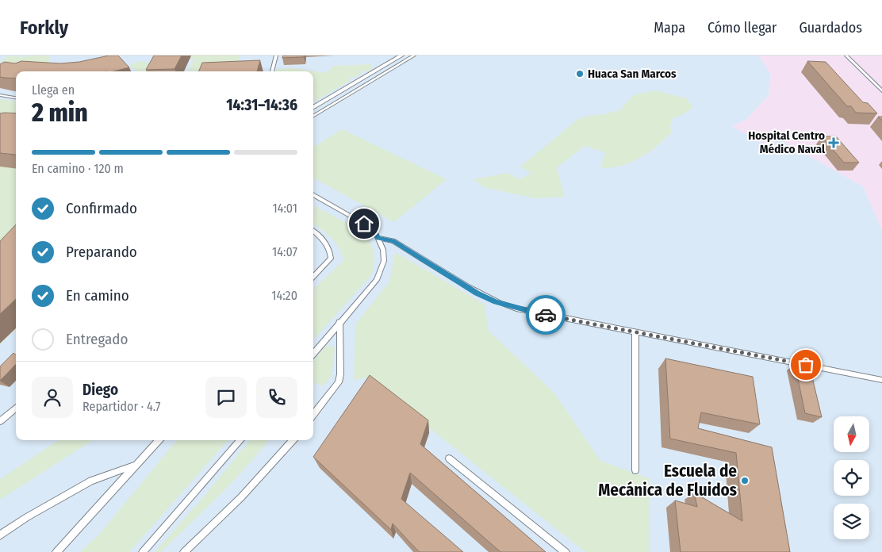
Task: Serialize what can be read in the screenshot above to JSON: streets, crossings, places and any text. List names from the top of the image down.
{
  "places": {
    "other": ["Huaca San Marcos", "Escuela de Mecánica de Fluidos"],
    "health": ["Hospital Centro Médico Naval"]
  },
  "north": "bottom",
  "page": {
    "header": "Forkly",
    "nav": ["Mapa", "Cómo llegar", "Guardados"],
    "heading": ["2 min", "Llega en", "14:31–14:36"],
    "panel": ["Diego", "Repartidor · 4.7"],
    "bar": "En camino · 120 m",
    "list": [
      ["Confirmado", "14:01"],
      ["Preparando", "14:07"],
      ["En camino", "14:20"],
      "Entregado"
    ]
  }
}
